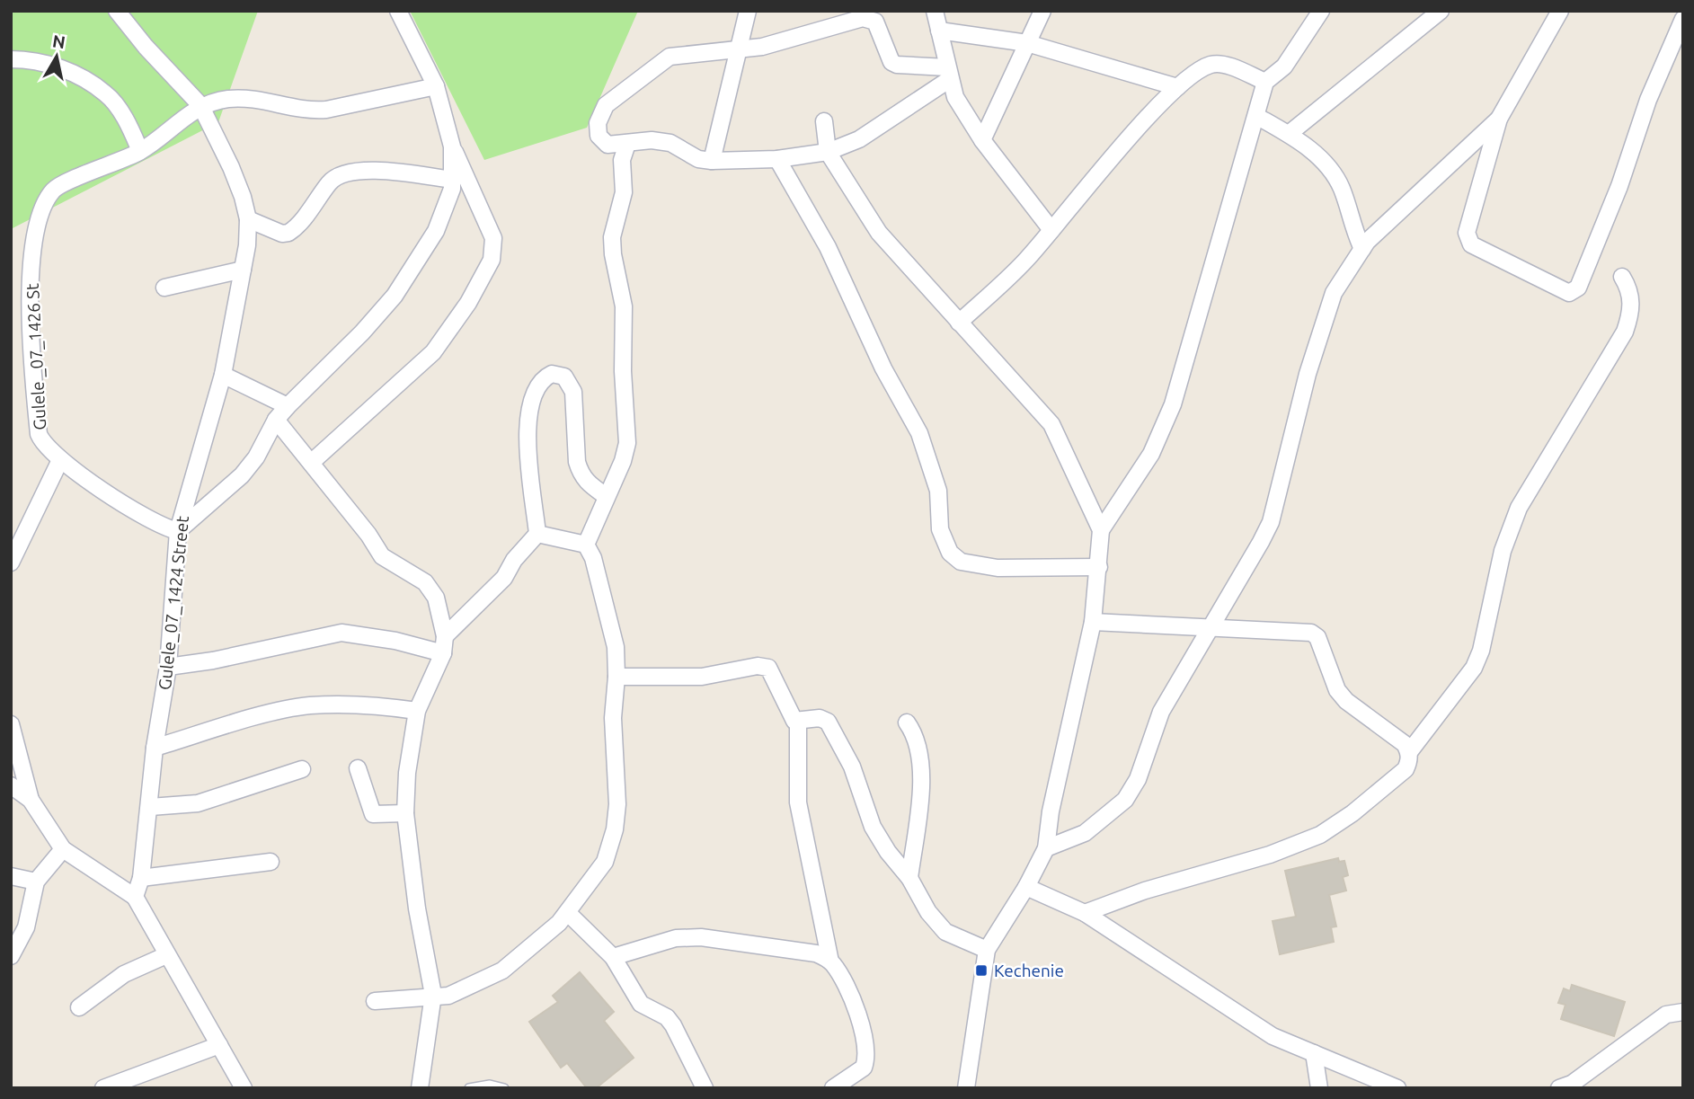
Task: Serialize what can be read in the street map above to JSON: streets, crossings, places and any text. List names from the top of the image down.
{
  "streets": {
    "street": ["Gulele _07_1426 St", "Gulele_07_1424 Street"]
  },
  "crossings": [
    ["Gulele _07_1426 St", "Gulele_07_1424 Street"]
  ],
  "places": {
    "transit": ["Kechenie"]
  },
  "north": "top"
}
